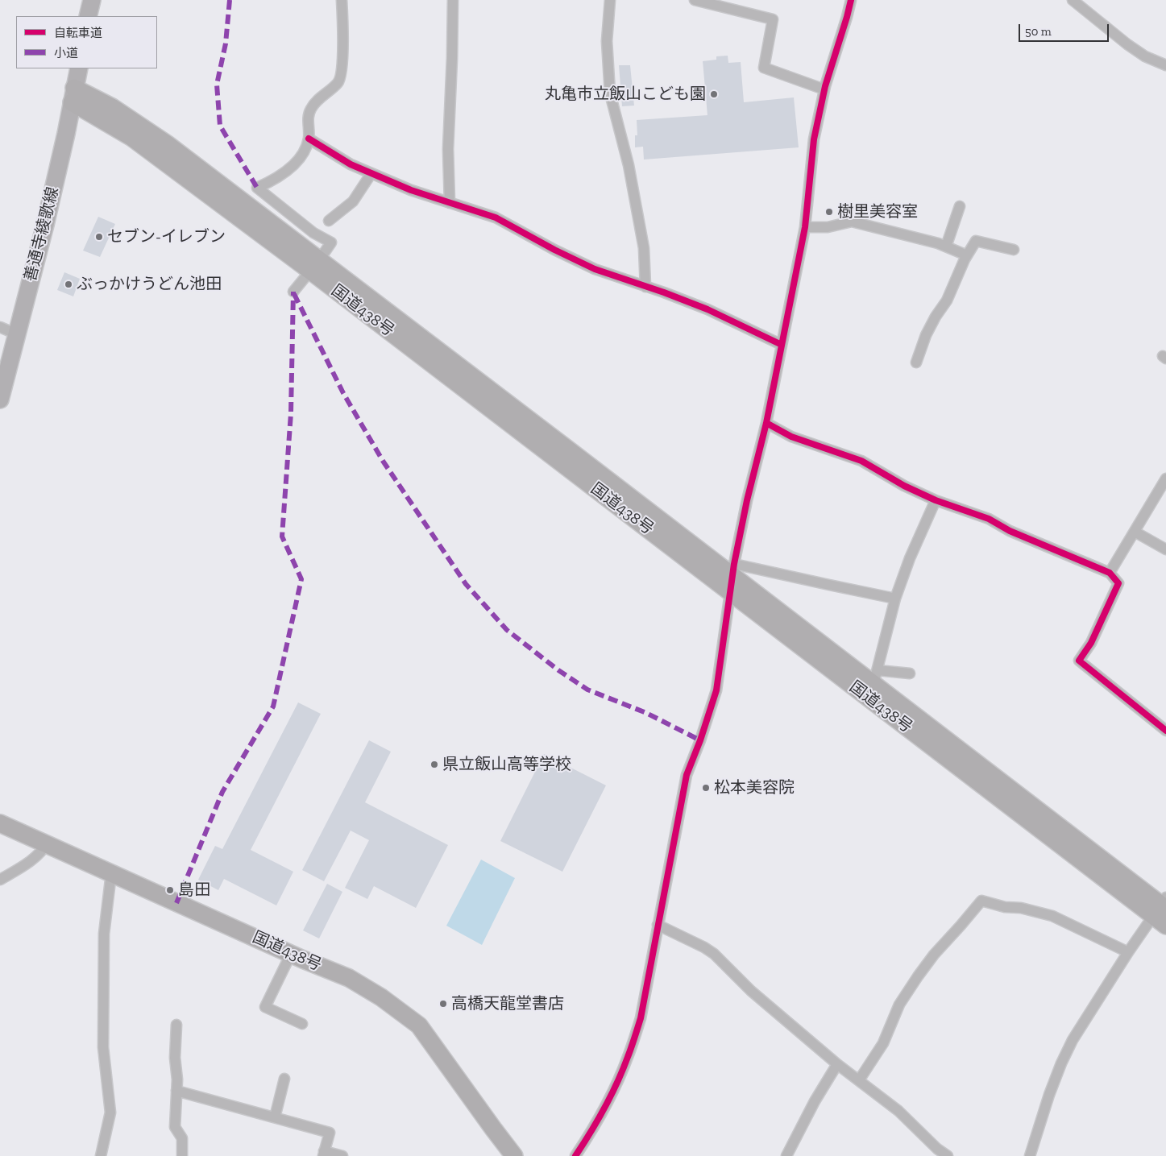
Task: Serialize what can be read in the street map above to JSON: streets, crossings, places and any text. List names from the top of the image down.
{
  "streets": {
    "highway": ["国道438号"],
    "main road": ["善通寺綾歌線"]
  },
  "crossings": [
    ["善通寺綾歌線", "国道438号"]
  ],
  "places": [
    "丸亀市立飯山こども園",
    "樹里美容室",
    "セブン-イレブン",
    "ぶっかけうどん池田",
    "県立飯山高等学校",
    "松本美容院",
    "島田",
    "高橋天龍堂書店"
  ],
  "legend": ["自転車道", "小道"],
  "scale_bar": "50 m"
}
